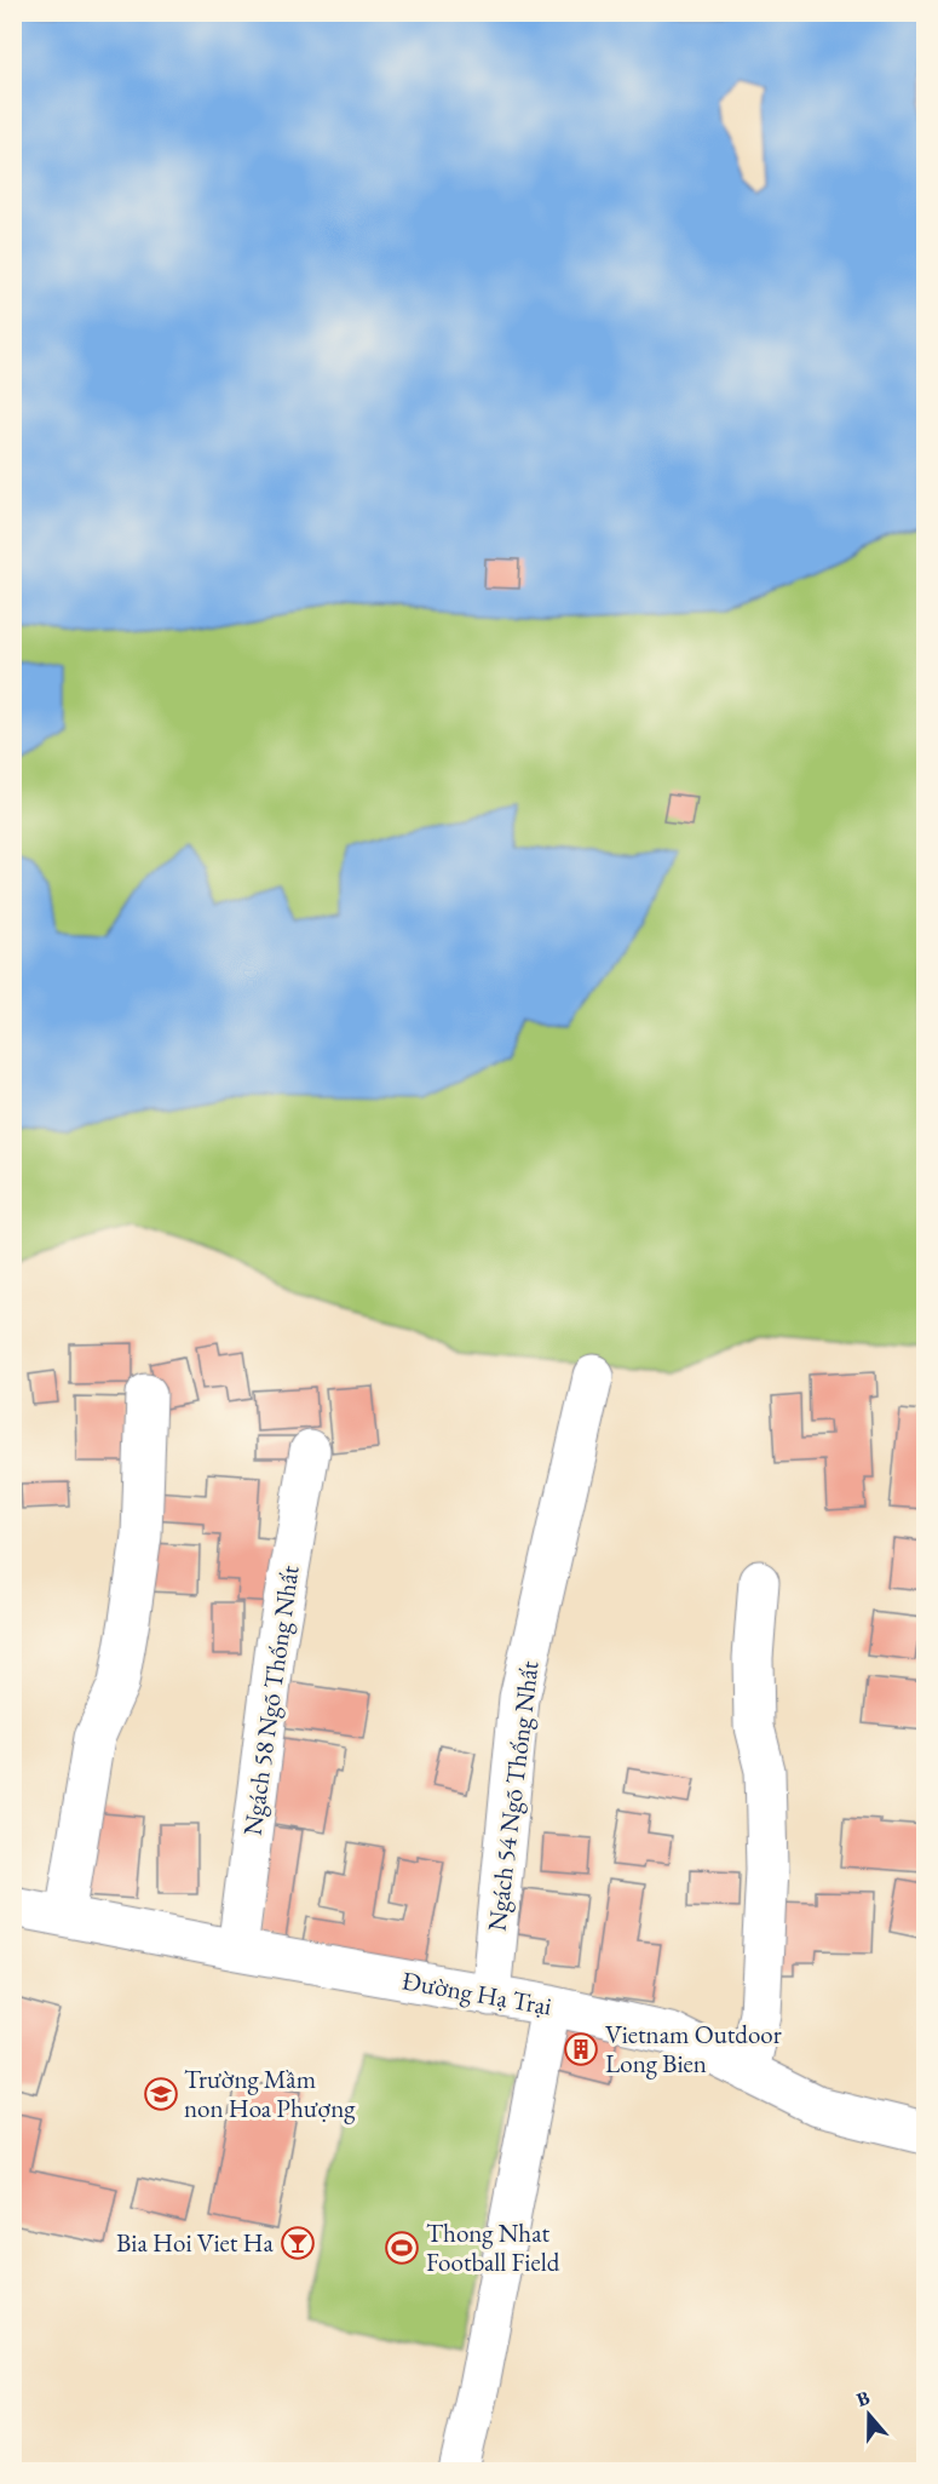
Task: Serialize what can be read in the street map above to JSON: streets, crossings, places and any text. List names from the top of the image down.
{
  "streets": {
    "street": ["Ngách 58 Ngõ Thống Nhất", "Ngách 54 Ngõ Thống Nhất", "Đường Hạ Trại"]
  },
  "crossings": [
    ["Ngách 58 Ngõ Thống Nhất", "Đường Hạ Trại"],
    ["Ngách 54 Ngõ Thống Nhất", "Đường Hạ Trại"]
  ],
  "places": {
    "building": ["Vietnam Outdoor Long Bien"],
    "school or university": ["Trường Mầm non Hoa Phượng"],
    "bar": ["Bia Hoi Viet Ha"],
    "sports": ["Thong Nhat Football Field"]
  },
  "north": "top"
}
